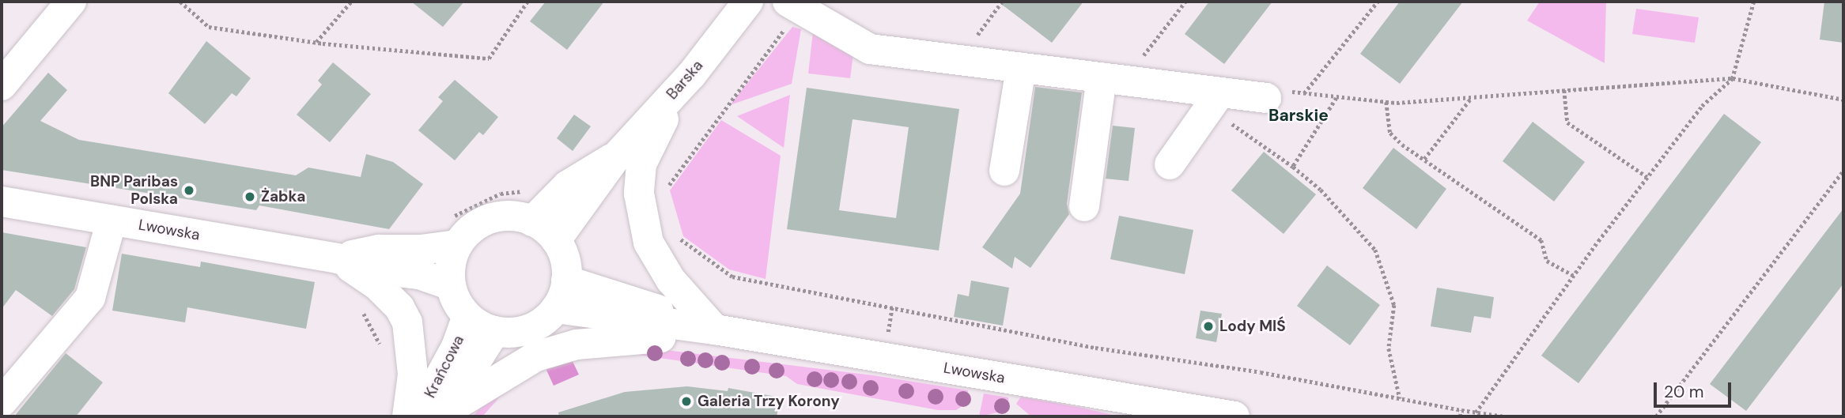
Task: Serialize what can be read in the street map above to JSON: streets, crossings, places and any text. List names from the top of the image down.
{
  "streets": {
    "street": ["Barska", "Lwowska", "Krańcowa"]
  },
  "crossings": [
    ["Barska", "Lwowska"],
    ["Barska", "Krańcowa"],
    ["Lwowska", "Krańcowa"]
  ],
  "districts": ["Barskie"],
  "places": [
    "BNP Paribas Polska",
    "Żabka",
    "Lody MIŚ",
    "Galeria Trzy Korony"
  ],
  "scale_bar": "20 m"
}
